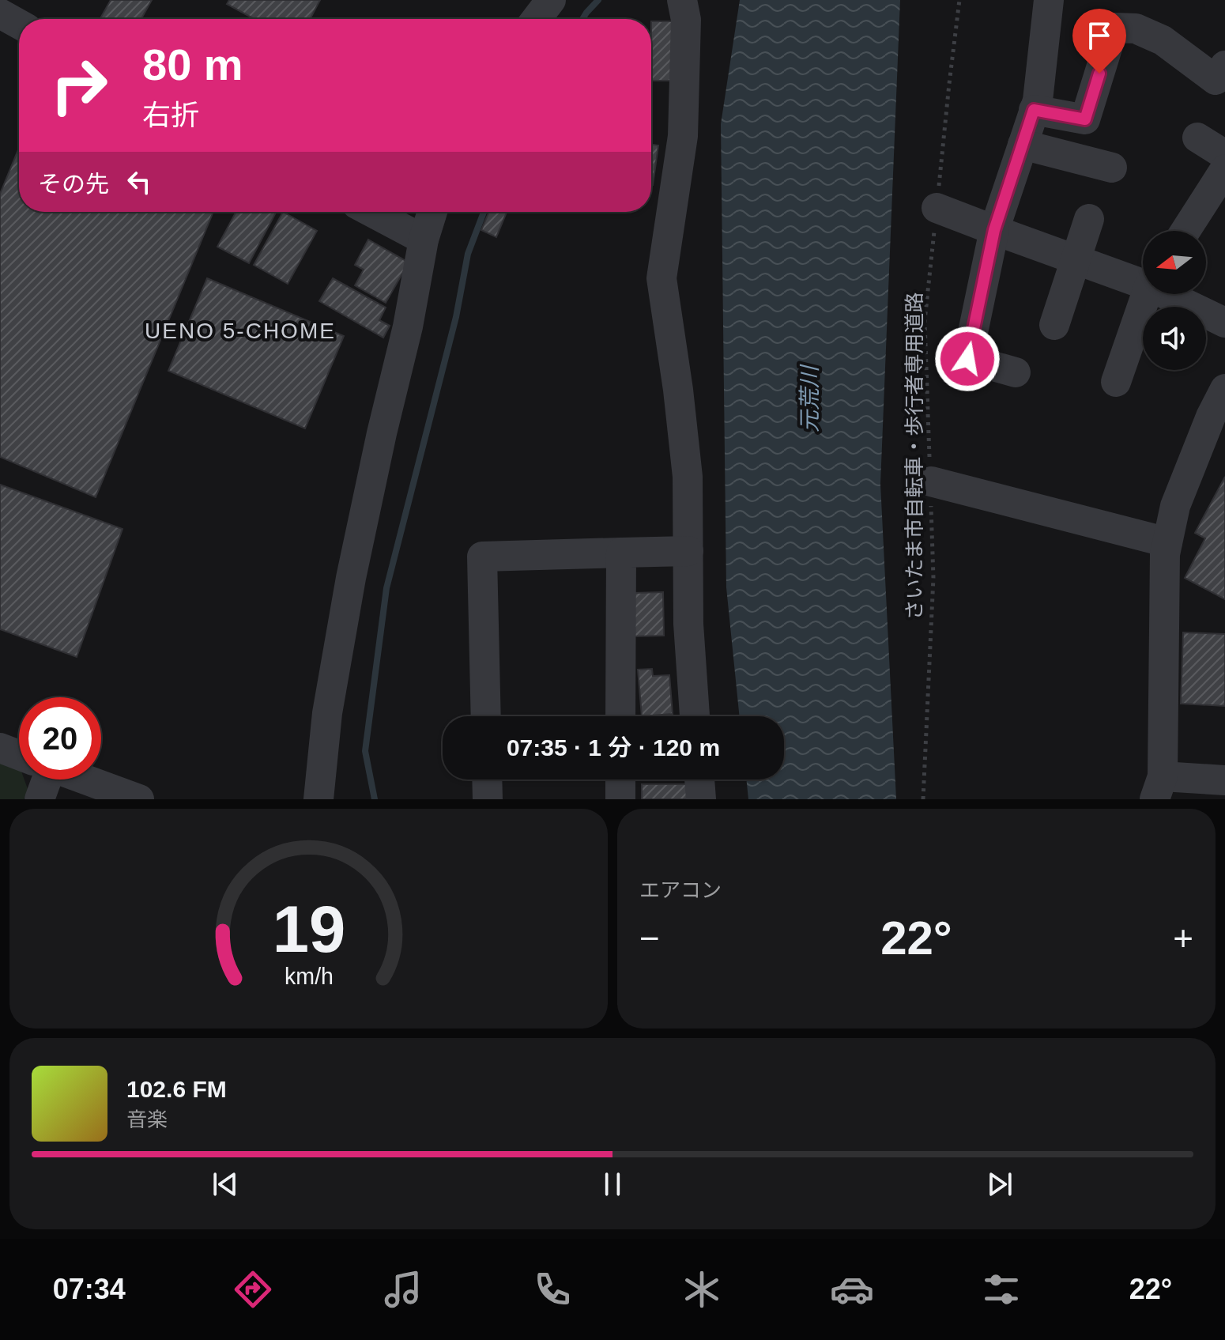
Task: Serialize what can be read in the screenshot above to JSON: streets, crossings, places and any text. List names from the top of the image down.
{
  "streets": {
    "path": ["さいたま市自転車・歩行者専用道路"]
  },
  "districts": ["UENO 5-CHOME"],
  "water": ["元荒川"],
  "north": "left",
  "page": {
    "turn": ["80 m", "右折"],
    "then": "その先",
    "limit": "20",
    "trip": "07:35 · 1 分 · 120 m",
    "tile": "エアコン",
    "heat": ["−", "22°", "+"],
    "song": ["102.6 FM", "音楽"],
    "tabs": ["07:34", "22°"],
    "gauge": ["19", "km/h"]
  }
}
